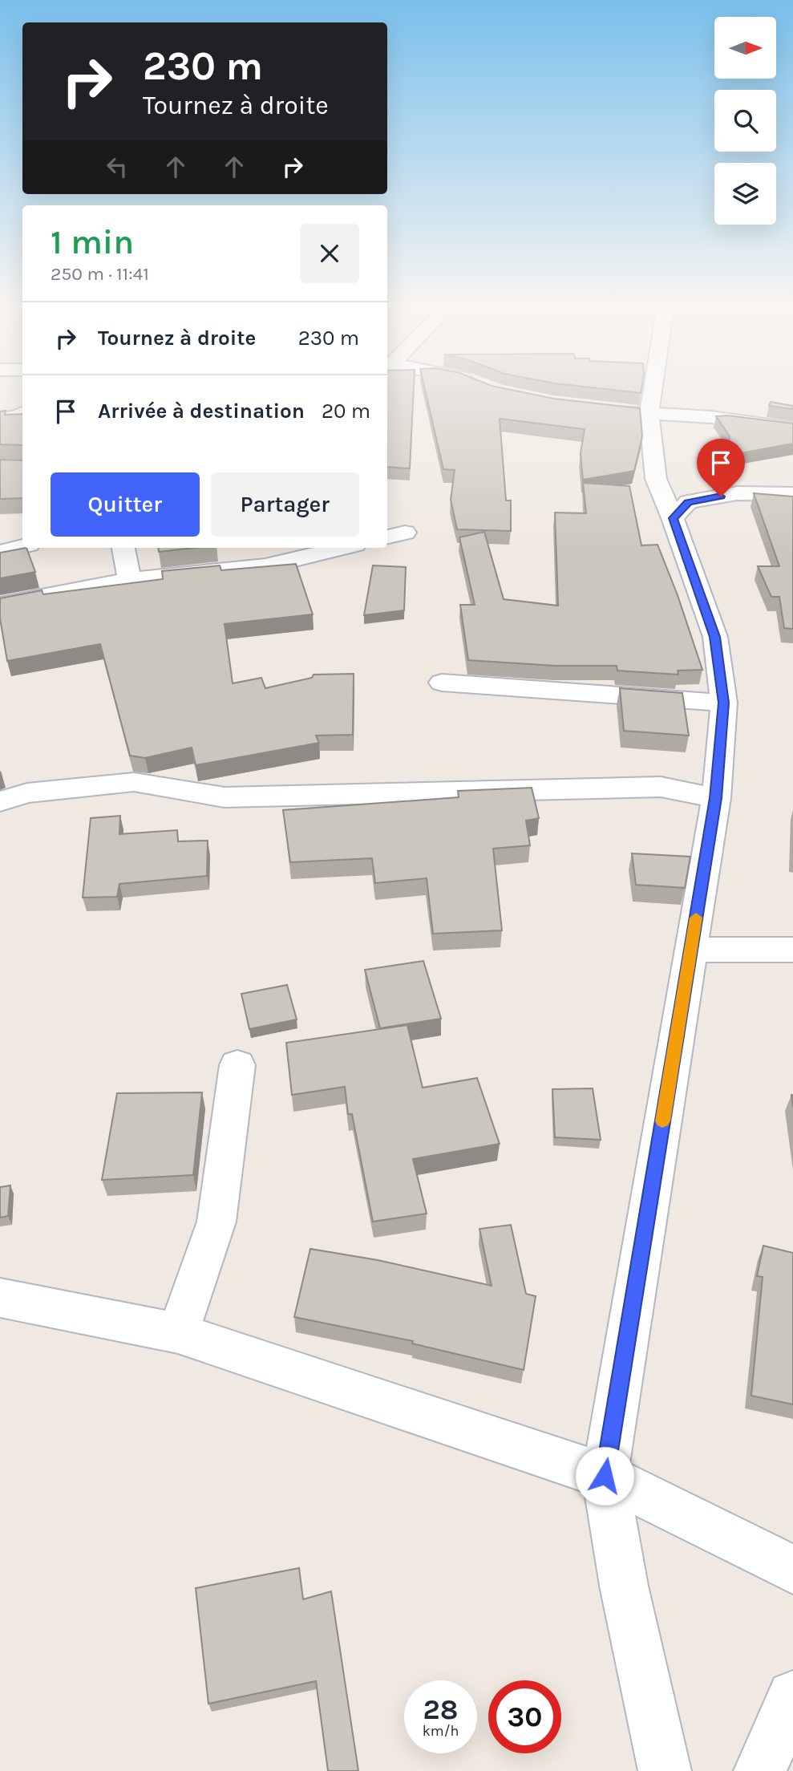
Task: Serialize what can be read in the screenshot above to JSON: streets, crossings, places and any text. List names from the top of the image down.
{
  "north": "right",
  "page": {
    "turn": ["230 m", "Tournez à droite"],
    "heading": ["1 min", "250 m · 11:41"],
    "list": [
      {
        "name": "Tournez à droite",
        "value": "230 m"
      },
      {
        "name": "Arrivée à destination",
        "value": "20 m"
      }
    ],
    "buttons": ["Quitter", "Partager"],
    "speed": "28 km/h",
    "limit": "30"
  }
}
